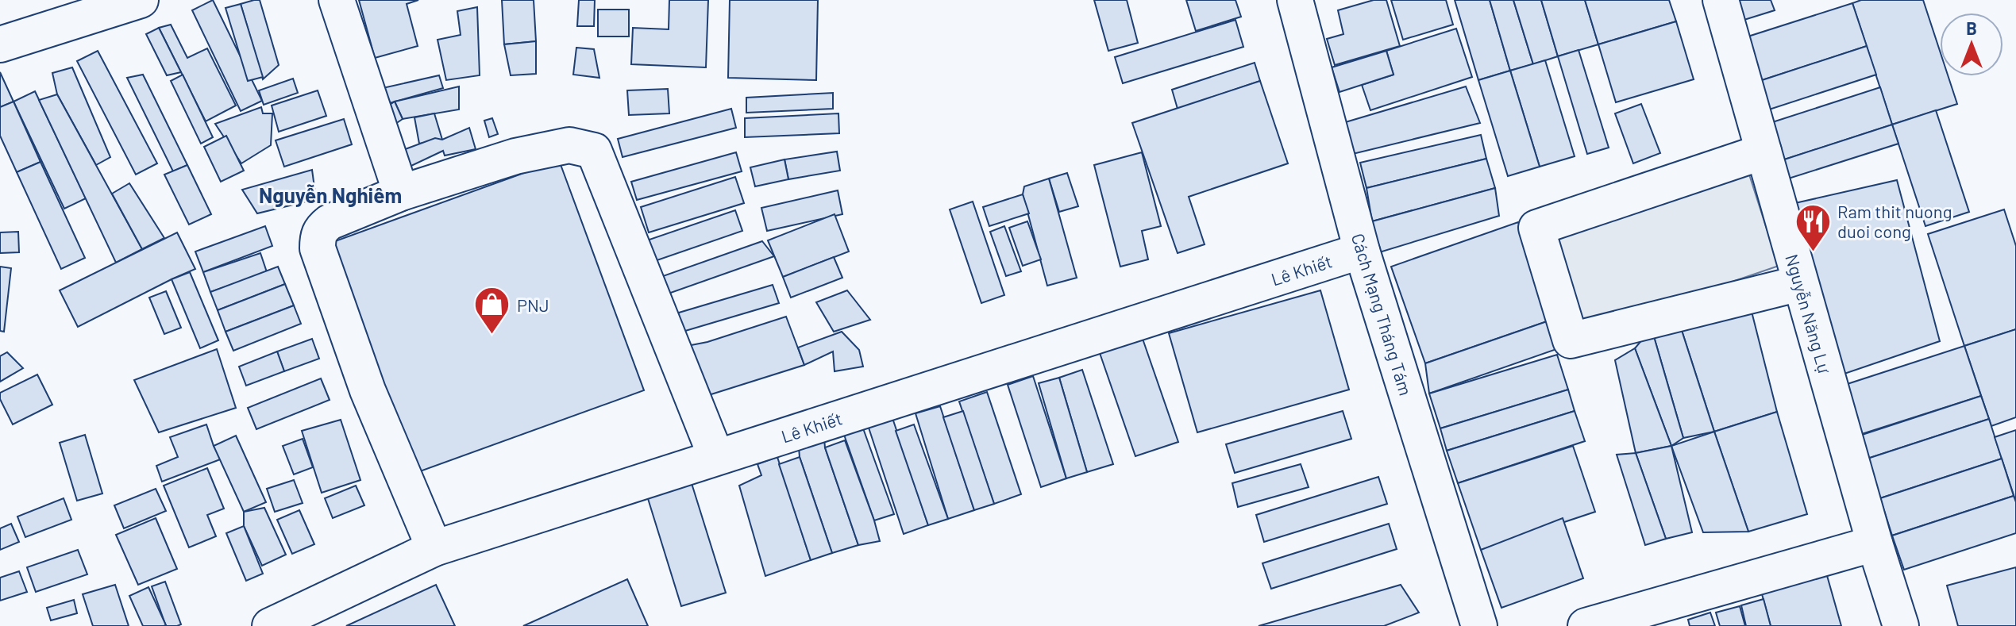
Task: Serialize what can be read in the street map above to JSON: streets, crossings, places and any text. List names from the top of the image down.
{
  "streets": {
    "street": ["Lê Khiết", "Nguyễn Năng Lự", "Cách Mạng Tháng Tám"]
  },
  "crossings": [
    ["Lê Khiết", "Cách Mạng Tháng Tám"]
  ],
  "districts": ["Nguyễn Nghiêm"],
  "places": {
    "restaurant": ["Ram thit nuong duoi cong"],
    "shop": ["PNJ"]
  },
  "north": "top"
}
